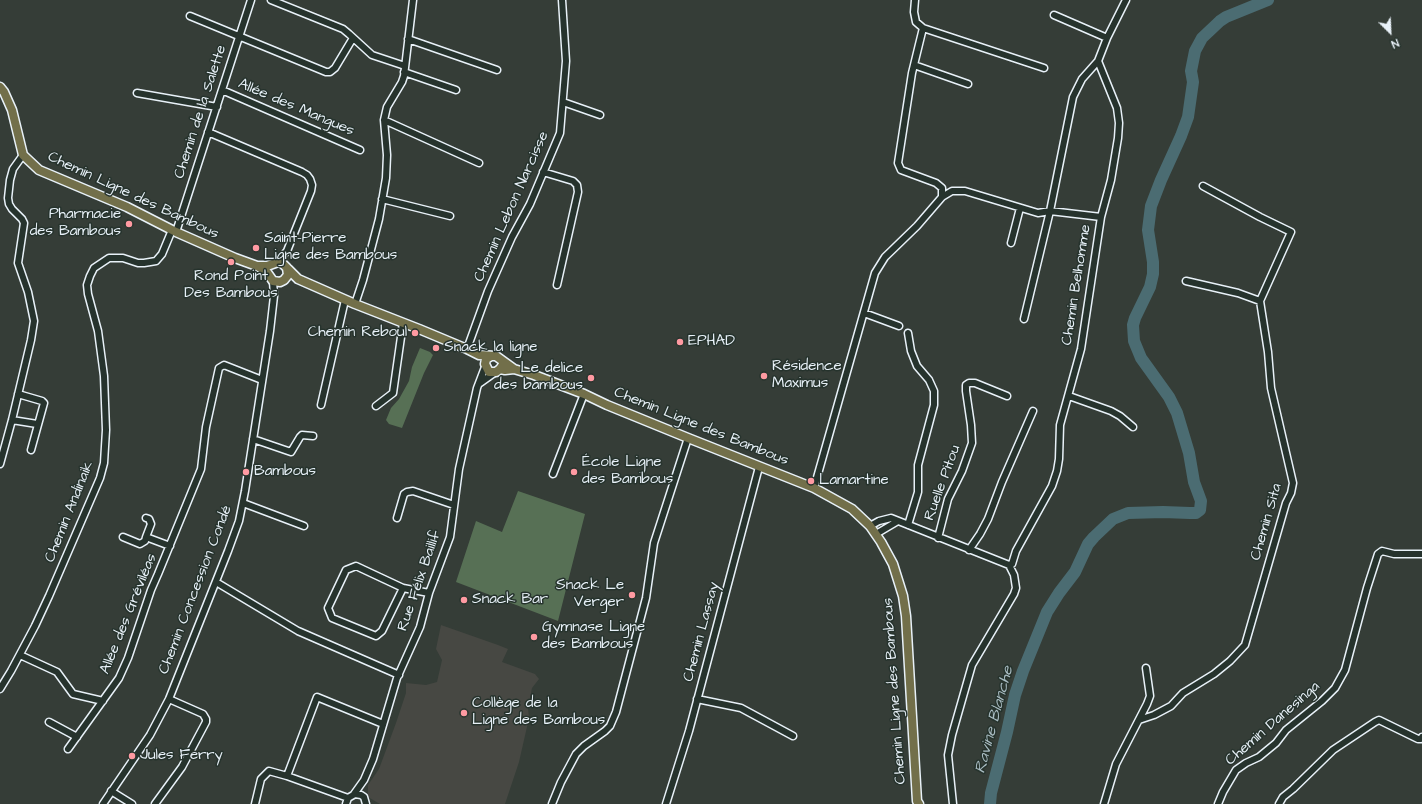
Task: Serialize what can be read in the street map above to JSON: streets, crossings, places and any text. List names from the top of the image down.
{
  "streets": {
    "main road": ["Chemin Ligne des Bambous"],
    "street": [
      "Allée des Mangues",
      "Chemin de la Salette",
      "Chemin Lebon Narcisse",
      "Chemin Belhomme",
      "Ruelle Pitou",
      "Chemin Andinaik",
      "Chemin Sita",
      "Rue Félix Baillif",
      "Chemin Concession Condé",
      "Allée des Gréviléas",
      "Chemin Lassay",
      "Chemin Danesinga"
    ]
  },
  "crossings": [
    ["Allée des Mangues", "Chemin de la Salette"],
    ["Chemin de la Salette", "Chemin Ligne des Bambous"],
    ["Chemin de la Salette", "Chemin Andinaik"],
    ["Chemin Ligne des Bambous", "Chemin Andinaik"],
    ["Chemin Ligne des Bambous", "Rue Félix Baillif"],
    ["Chemin Ligne des Bambous", "Chemin Concession Condé"],
    ["Chemin Ligne des Bambous", "Chemin Lassay"],
    ["Chemin Concession Condé", "Allée des Gréviléas"]
  ],
  "water": ["Ravine Blanche"],
  "places": [
    "Pharmacie des Bambous",
    "Saint-Pierre Ligne des Bambous",
    "Rond Point Des Bambous",
    "Chemin Reboul",
    "EPHAD",
    "Snack la ligne",
    "Résidence Maximus",
    "Le delice des bambous",
    "Bambous",
    "École Ligne des Bambous",
    "Lamartine",
    "Snack Le Verger",
    "Snack Bar",
    "Gymnase Ligne des Bambous",
    "Collège de la Ligne des Bambous",
    "Jules Ferry"
  ],
  "north": "bottom right"
}
